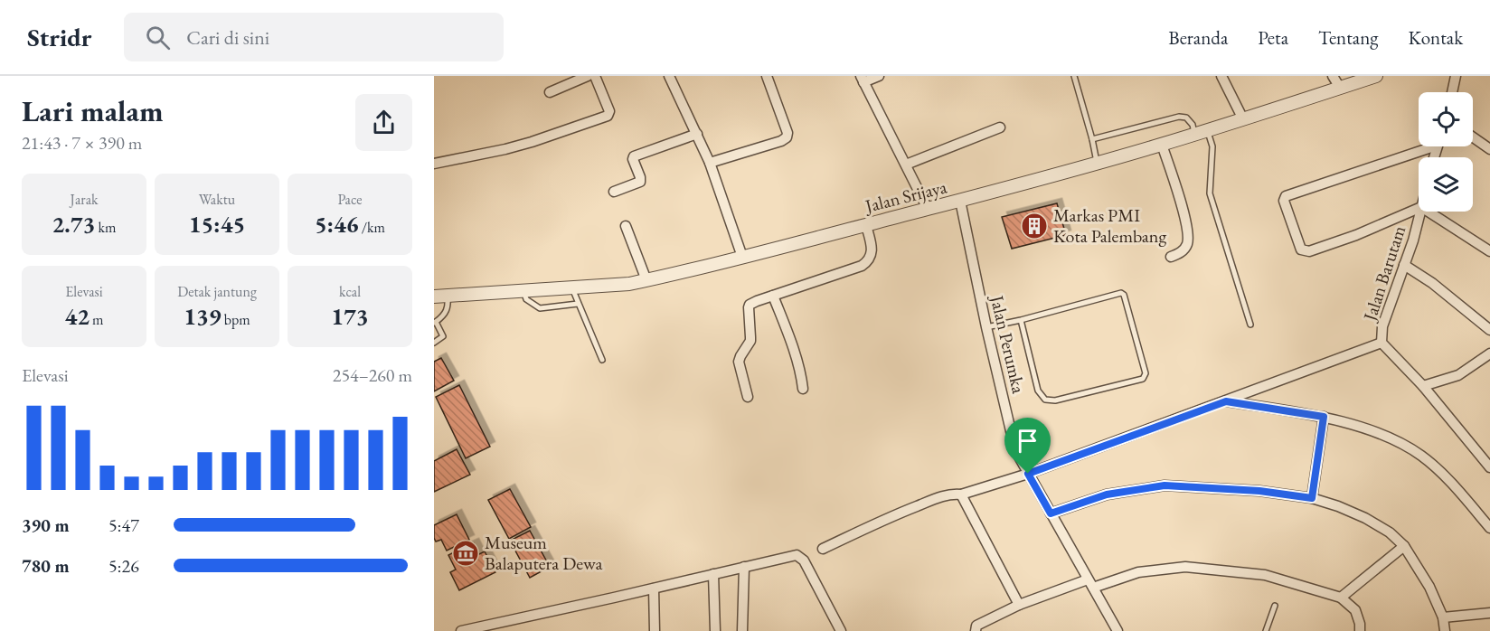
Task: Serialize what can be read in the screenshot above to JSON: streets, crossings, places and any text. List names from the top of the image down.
{
  "streets": {
    "street": ["Jalan Srijaya", "Jalan Barutam", "Jalan Perumka"]
  },
  "crossings": [
    ["Jalan Srijaya", "Jalan Perumka"]
  ],
  "places": {
    "building": ["Markas PMI Kota Palembang"],
    "museum": ["Museum Balaputera Dewa"]
  },
  "page": {
    "header": "Stridr",
    "search": "Cari di sini",
    "nav": [
      "Beranda",
      "Peta",
      "Tentang",
      "Kontak"
    ],
    "heading": ["Lari malam", "21:43 · 7 × 390 m"],
    "stats": [
      ["Jarak", "2.73 km"],
      ["Waktu", "15:45"],
      ["Pace", "5:46 /km"],
      ["Elevasi", "42 m"],
      ["Detak jantung", "139 bpm"],
      ["kcal", "173"]
    ],
    "chart": ["Elevasi", "254–260 m"],
    "list": [
      {
        "name": "390 m",
        "note": "5:47"
      },
      {
        "name": "780 m",
        "note": "5:26"
      }
    ]
  }
}
